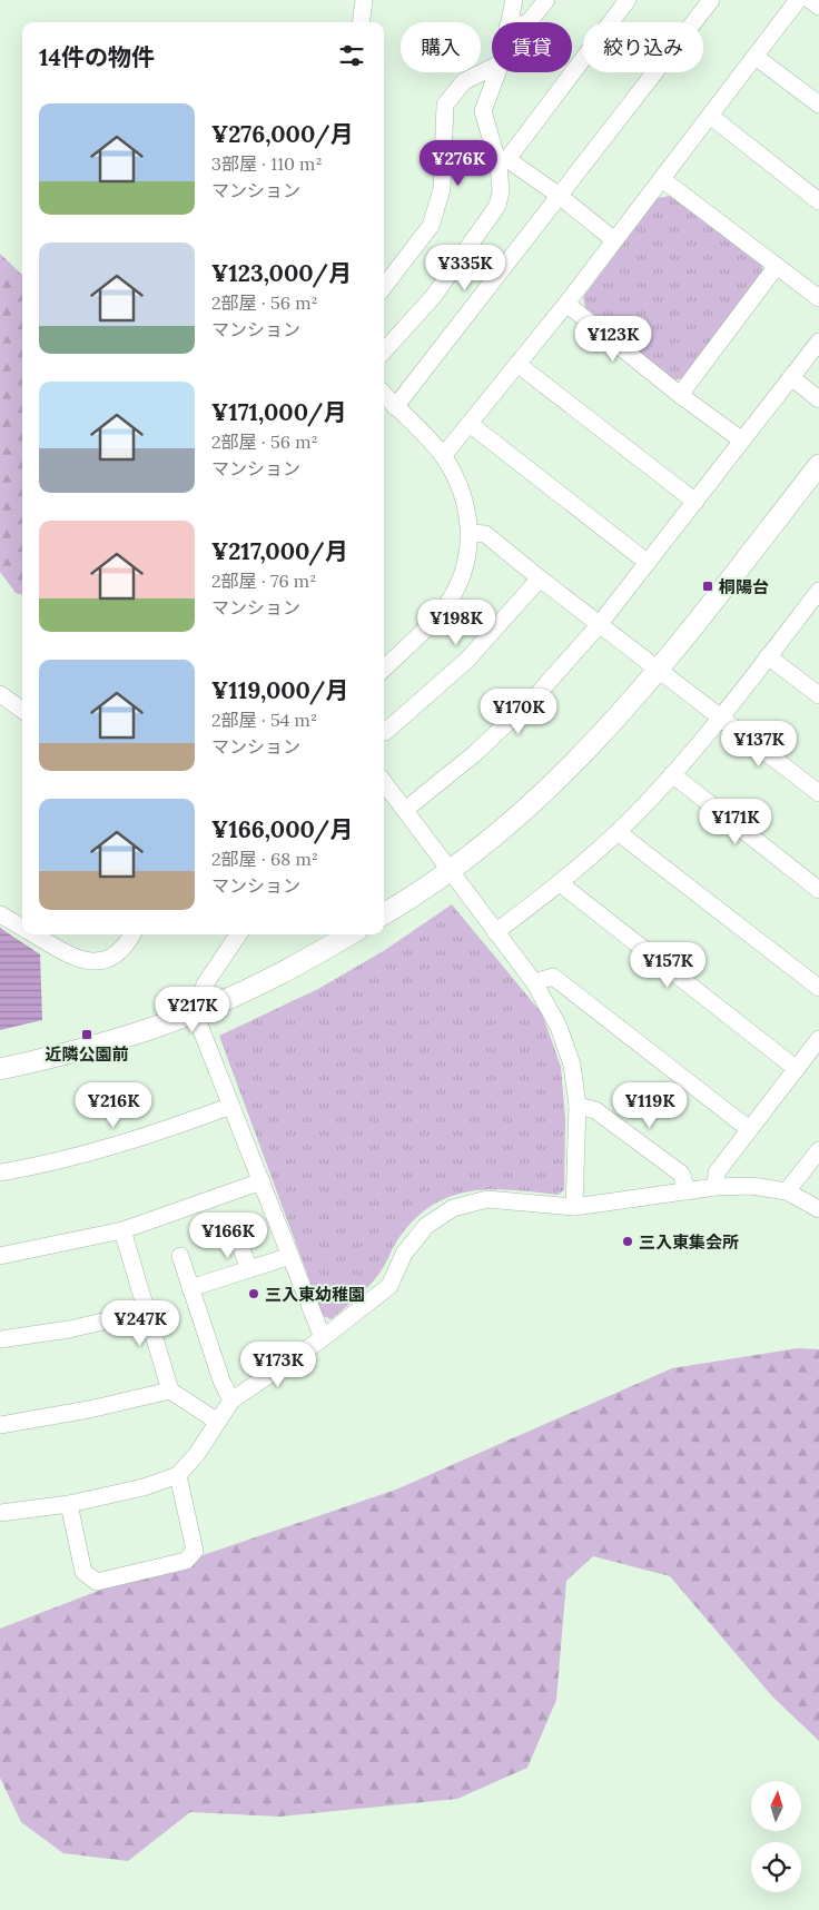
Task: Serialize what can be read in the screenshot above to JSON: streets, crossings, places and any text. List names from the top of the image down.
{
  "places": {
    "transit": ["桐陽台", "近隣公園前"],
    "other": ["三入東集会所", "三入東幼稚園"]
  },
  "north": "top",
  "page": {
    "chip": ["購入", "賃貸", "絞り込み"],
    "heading": "14件の物件",
    "list": [
      {
        "name": "¥276,000/月",
        "note": "3部屋 · 110 m² · マンション"
      },
      {
        "name": "¥123,000/月",
        "note": "2部屋 · 56 m² · マンション"
      },
      {
        "name": "¥171,000/月",
        "note": "2部屋 · 56 m² · マンション"
      },
      {
        "name": "¥217,000/月",
        "note": "2部屋 · 76 m² · マンション"
      },
      {
        "name": "¥119,000/月",
        "note": "2部屋 · 54 m² · マンション"
      },
      {
        "name": "¥166,000/月",
        "note": "2部屋 · 68 m² · マンション"
      }
    ],
    "price": [
      "¥276K",
      "¥335K",
      "¥123K",
      "¥198K",
      "¥170K",
      "¥137K",
      "¥171K",
      "¥157K",
      "¥217K",
      "¥216K",
      "¥119K",
      "¥166K",
      "¥247K",
      "¥173K"
    ]
  }
}
